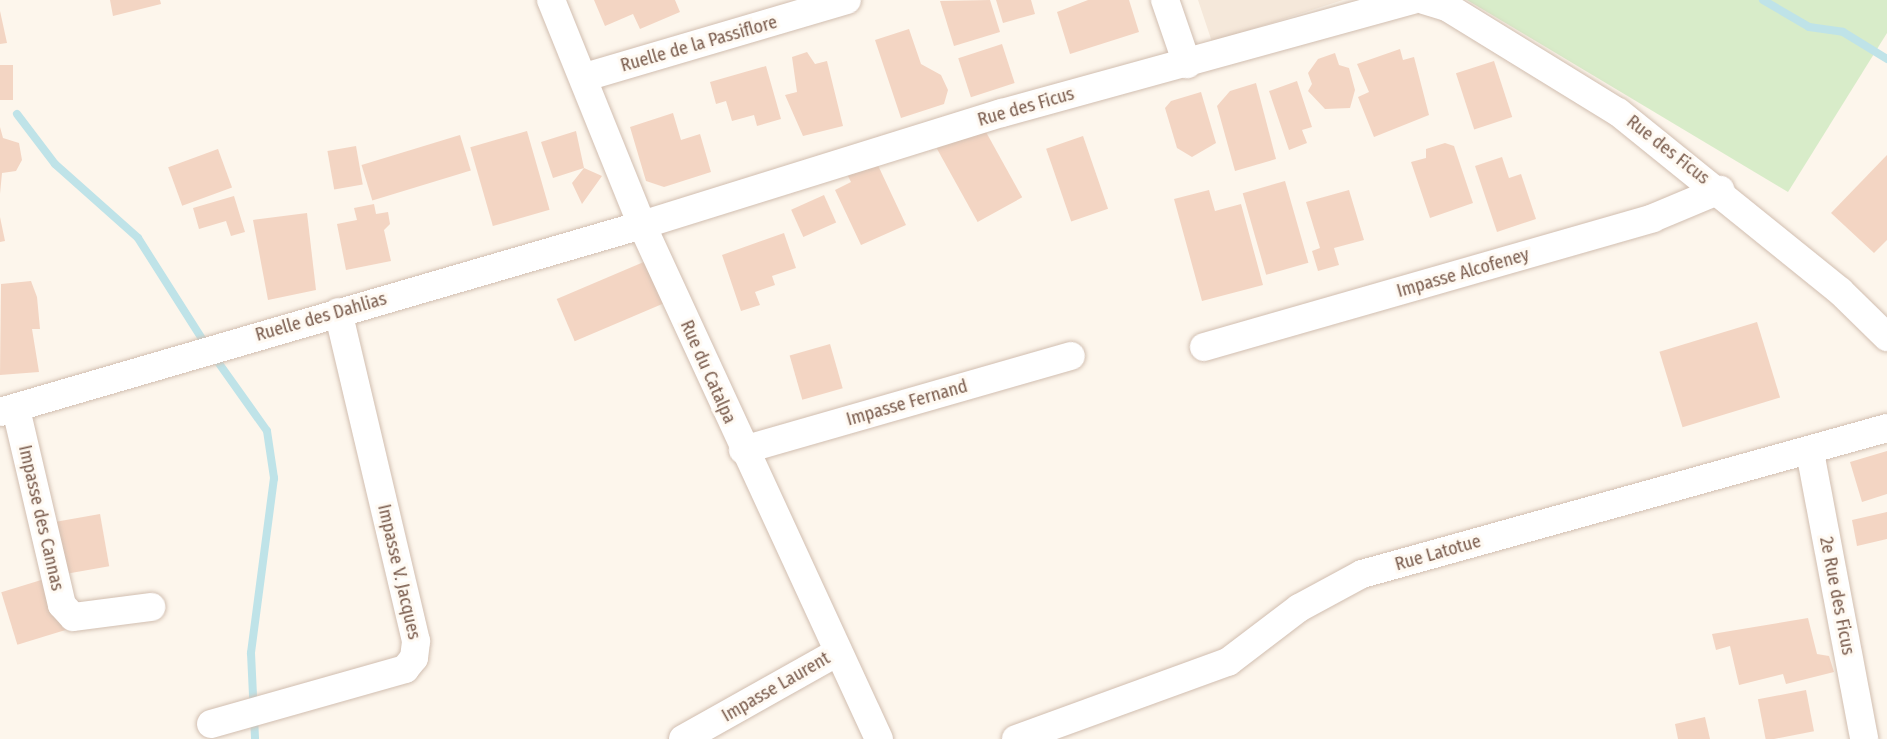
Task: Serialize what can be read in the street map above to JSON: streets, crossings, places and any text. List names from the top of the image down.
{
  "streets": {
    "street": [
      "Ruelle de la Passiflore",
      "Rue des Ficus",
      "Impasse Alcofeney",
      "Ruelle des Dahlias",
      "Rue du Catalpa",
      "Impasse Fernand",
      "Impasse des Cannas",
      "Rue Latotue",
      "Impasse V. Jacques",
      "2e Rue des Ficus",
      "Impasse Laurent"
    ]
  },
  "crossings": [
    ["Ruelle de la Passiflore", "Rue du Catalpa"],
    ["Rue des Ficus", "Impasse Alcofeney"],
    ["Rue des Ficus", "Ruelle des Dahlias"],
    ["Rue des Ficus", "Rue du Catalpa"],
    ["Ruelle des Dahlias", "Rue du Catalpa"],
    ["Ruelle des Dahlias", "Impasse des Cannas"],
    ["Ruelle des Dahlias", "Impasse V. Jacques"],
    ["Rue du Catalpa", "Impasse Fernand"],
    ["Rue du Catalpa", "Impasse Laurent"],
    ["Rue Latotue", "2e Rue des Ficus"]
  ]
}
